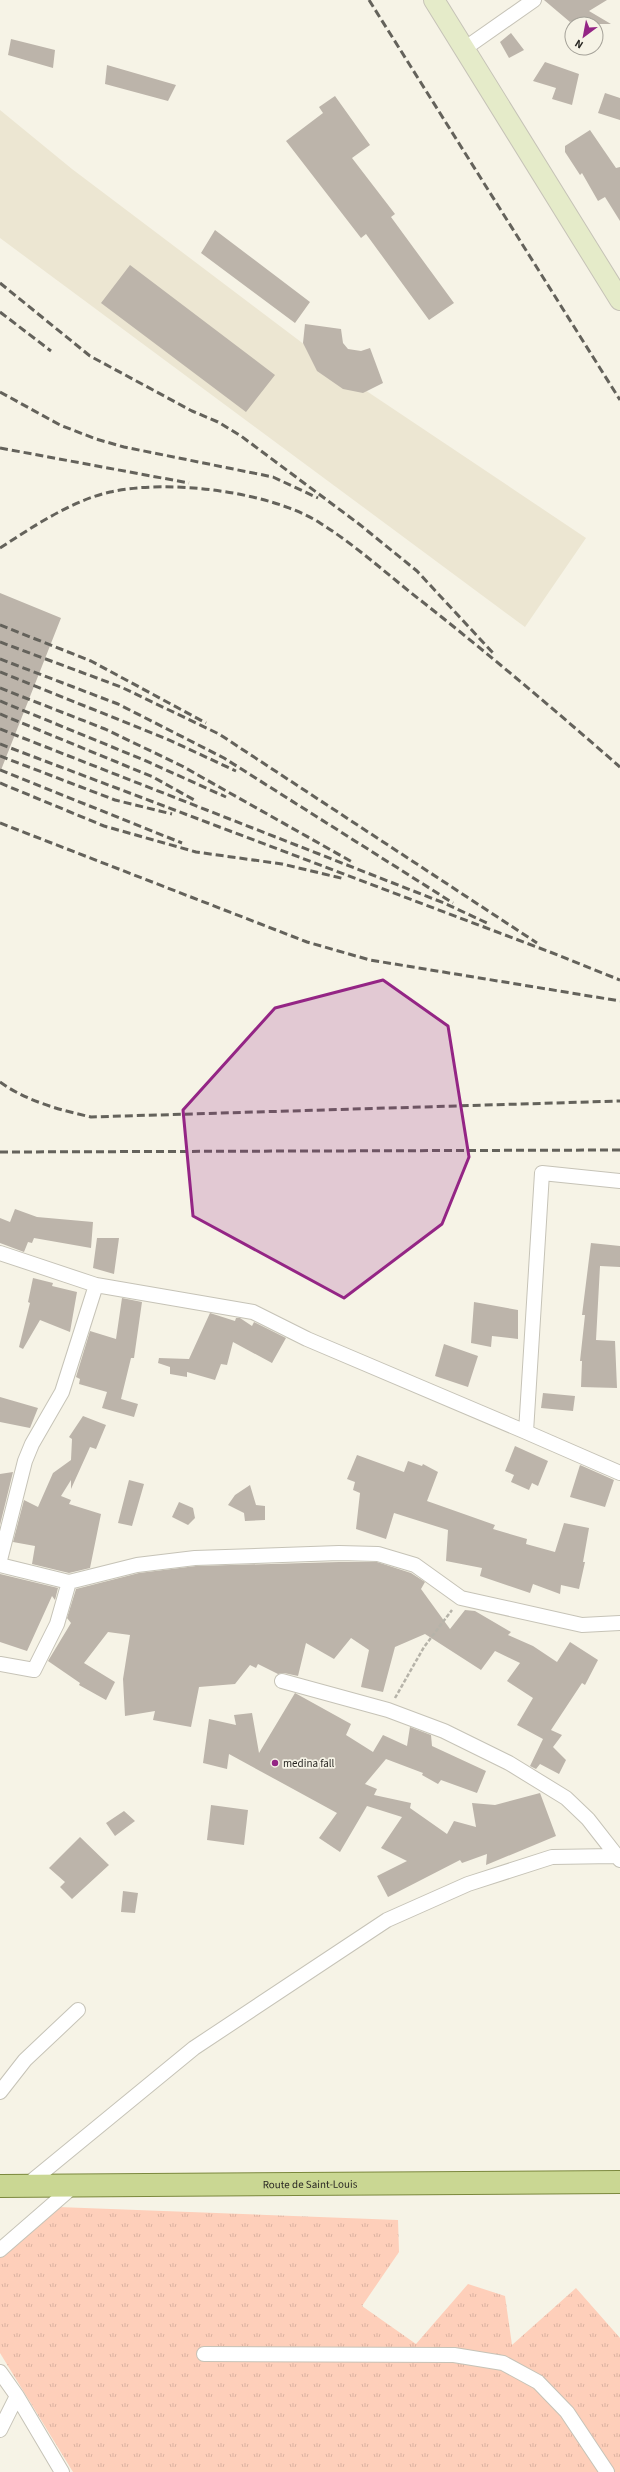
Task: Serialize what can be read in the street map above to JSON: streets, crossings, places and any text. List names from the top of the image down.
{
  "streets": {
    "main road": ["Route de Saint-Louis"]
  },
  "places": ["medina fall"],
  "north": "bottom left"
}
